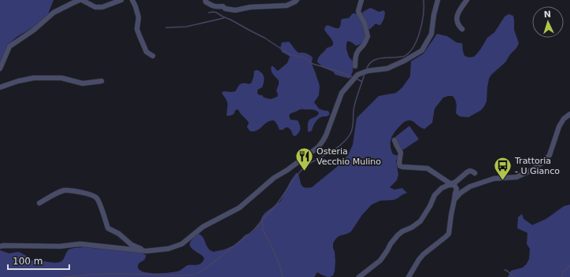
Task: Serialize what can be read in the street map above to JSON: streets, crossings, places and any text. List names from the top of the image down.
{
  "places": {
    "restaurant": ["Osteria Vecchio Mulino"],
    "bus stop": ["Trattoria - U Gianco"]
  },
  "scale_bar": "100 m",
  "north": "top"
}
